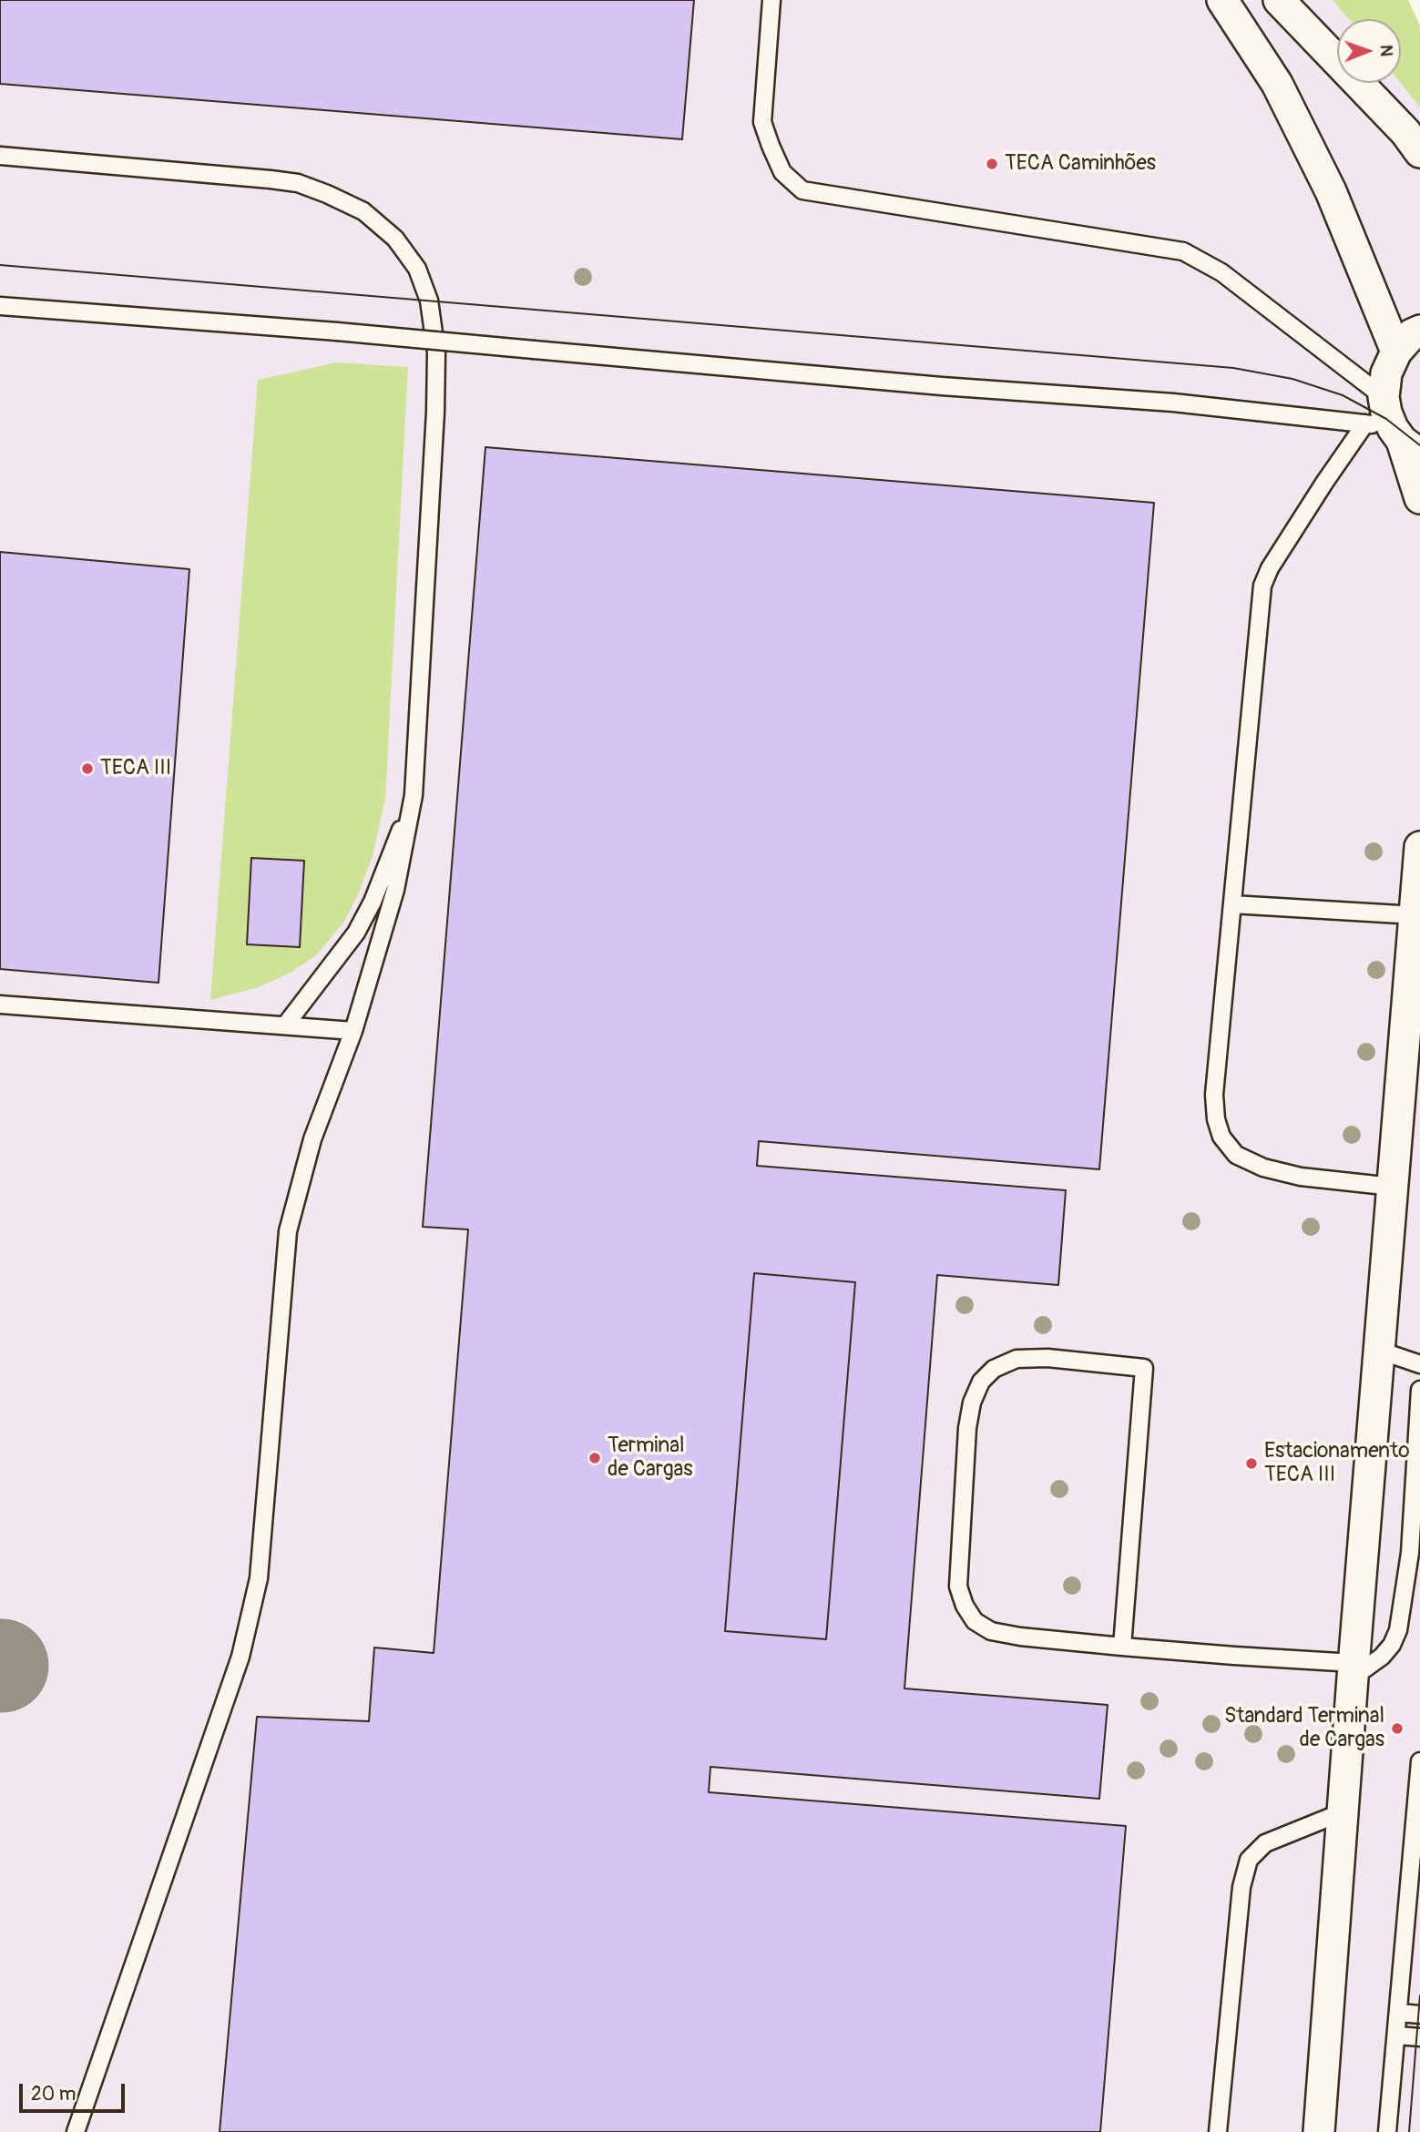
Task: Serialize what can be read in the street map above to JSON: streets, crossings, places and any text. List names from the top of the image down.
{
  "places": [
    "TECA Caminhões",
    "TECA III",
    "Terminal de Cargas",
    "Estacionamento TECA III",
    "Standard Terminal de Cargas"
  ],
  "scale_bar": "20 m",
  "north": "right"
}
